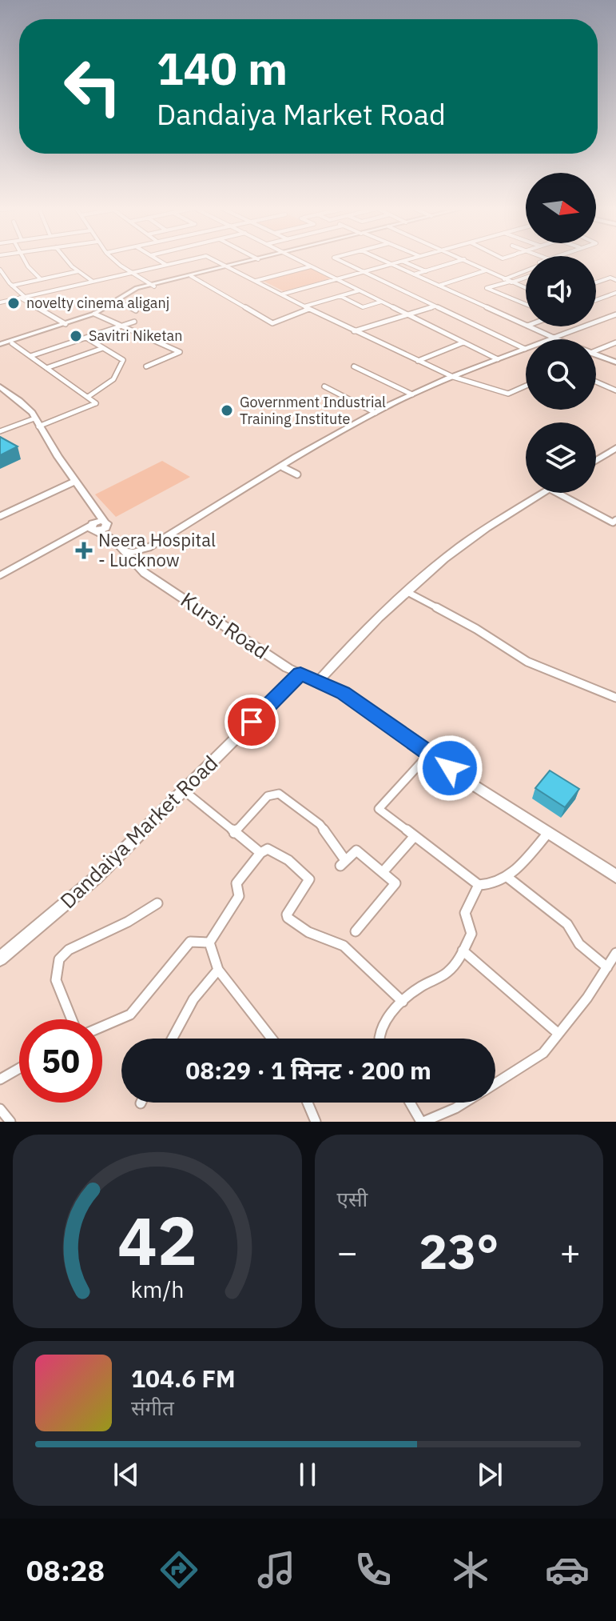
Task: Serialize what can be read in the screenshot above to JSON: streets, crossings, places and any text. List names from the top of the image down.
{
  "streets": {
    "main road": ["Kursi Road", "Dandaiya Market Road"]
  },
  "crossings": [
    ["Kursi Road", "Dandaiya Market Road"]
  ],
  "places": {
    "other": ["novelty cinema aliganj", "Savitri Niketan", "Government Industrial Training Institute"],
    "health": ["Neera Hospital - Lucknow"]
  },
  "north": "right",
  "page": {
    "turn": ["140 m", "Dandaiya Market Road"],
    "limit": "50",
    "trip": "08:29 · 1 मिनट · 200 m",
    "tile": "एसी",
    "heat": ["−", "23°", "+"],
    "song": ["104.6 FM", "संगीत"],
    "tabs": "08:28",
    "gauge": ["42", "km/h"]
  }
}
